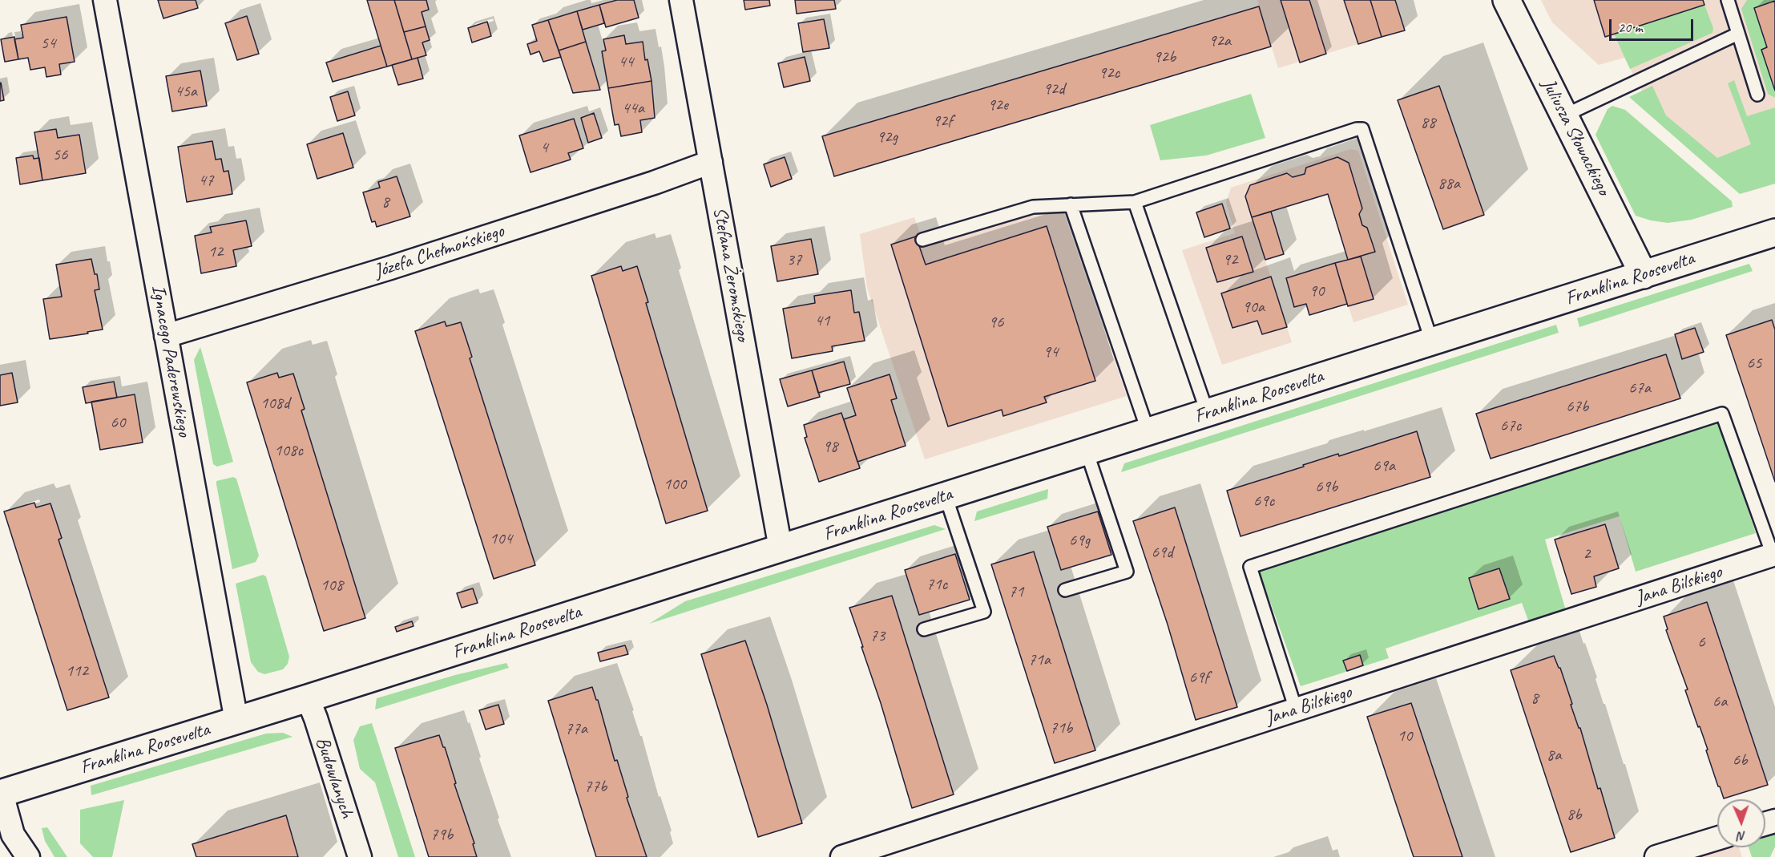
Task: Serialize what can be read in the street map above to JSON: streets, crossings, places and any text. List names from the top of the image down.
{
  "streets": {
    "street": [
      "Juliusza Słowackiego",
      "Józefa Chełmońskiego",
      "Stefana Żeromskiego",
      "Franklina Roosevelta",
      "Ignacego Paderewskiego",
      "Jana Bilskiego",
      "Budowlanych"
    ]
  },
  "crossings": [
    ["Juliusza Słowackiego", "Franklina Roosevelta"],
    ["Józefa Chełmońskiego", "Stefana Żeromskiego"],
    ["Józefa Chełmońskiego", "Ignacego Paderewskiego"],
    ["Stefana Żeromskiego", "Franklina Roosevelta"],
    ["Franklina Roosevelta", "Ignacego Paderewskiego"],
    ["Franklina Roosevelta", "Budowlanych"]
  ],
  "house_numbers": [
    "92a",
    "54",
    "92b",
    "44",
    "92c",
    "92d",
    "45a",
    "92e",
    "44a",
    "92f",
    "88",
    "92g",
    "4",
    "56",
    "47",
    "88a",
    "8",
    "12",
    "37",
    "92",
    "90",
    "90a",
    "41",
    "96",
    "94",
    "65",
    "67a",
    "108d",
    "67b",
    "60",
    "67c",
    "98",
    "108c",
    "69a",
    "100",
    "69b",
    "69c",
    "104",
    "69g",
    "69d",
    "2",
    "71c",
    "108",
    "71",
    "73",
    "6",
    "71a",
    "112",
    "69f",
    "8",
    "6a",
    "71b",
    "77a",
    "10",
    "8a",
    "6b",
    "77b",
    "8b",
    "79b"
  ],
  "scale_bar": "20 m",
  "north": "bottom"
}
